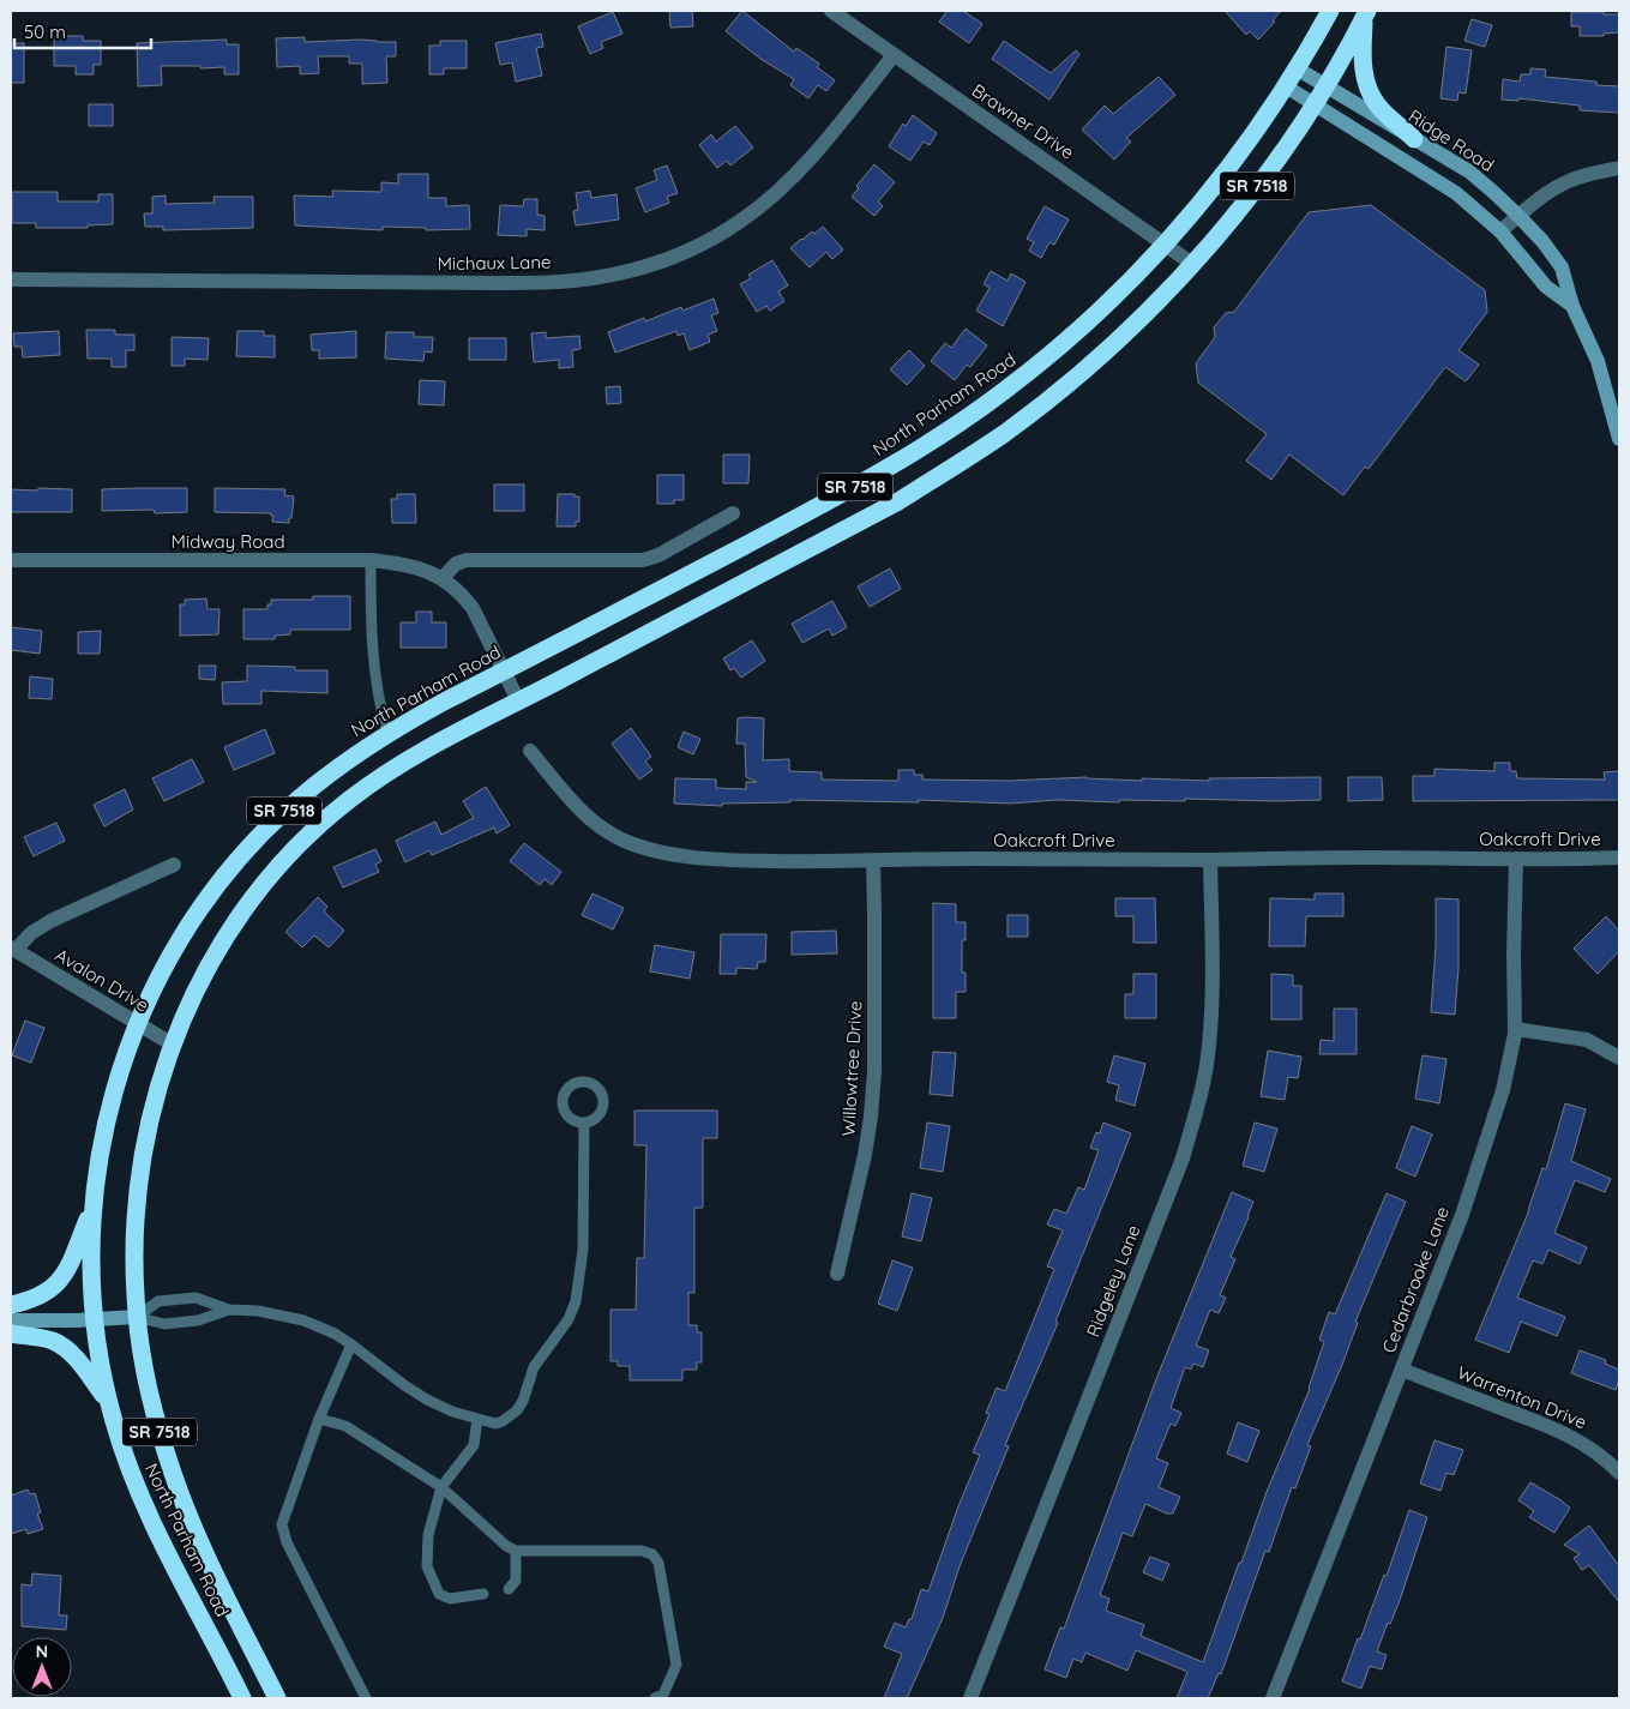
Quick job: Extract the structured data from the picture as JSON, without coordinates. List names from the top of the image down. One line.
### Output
{"streets":{"highway":["SR 7518","North Parham Road"],"street":["Brawner Drive","Ridge Road","Michaux Lane","Midway Road","Oakcroft Drive","Avalon Drive","Willowtree Drive","Cedarbrooke Lane","Ridgeley Lane","Warrenton Drive"]},"crossings":[["Brawner Drive","Michaux Lane"],["Brawner Drive","North Parham Road"],["Ridge Road","North Parham Road"],["North Parham Road","Midway Road"],["North Parham Road","Avalon Drive"],["Oakcroft Drive","Willowtree Drive"],["Oakcroft Drive","Cedarbrooke Lane"],["Oakcroft Drive","Ridgeley Lane"],["Cedarbrooke Lane","Warrenton Drive"]],"scale_bar":"50 m","north":"top"}
